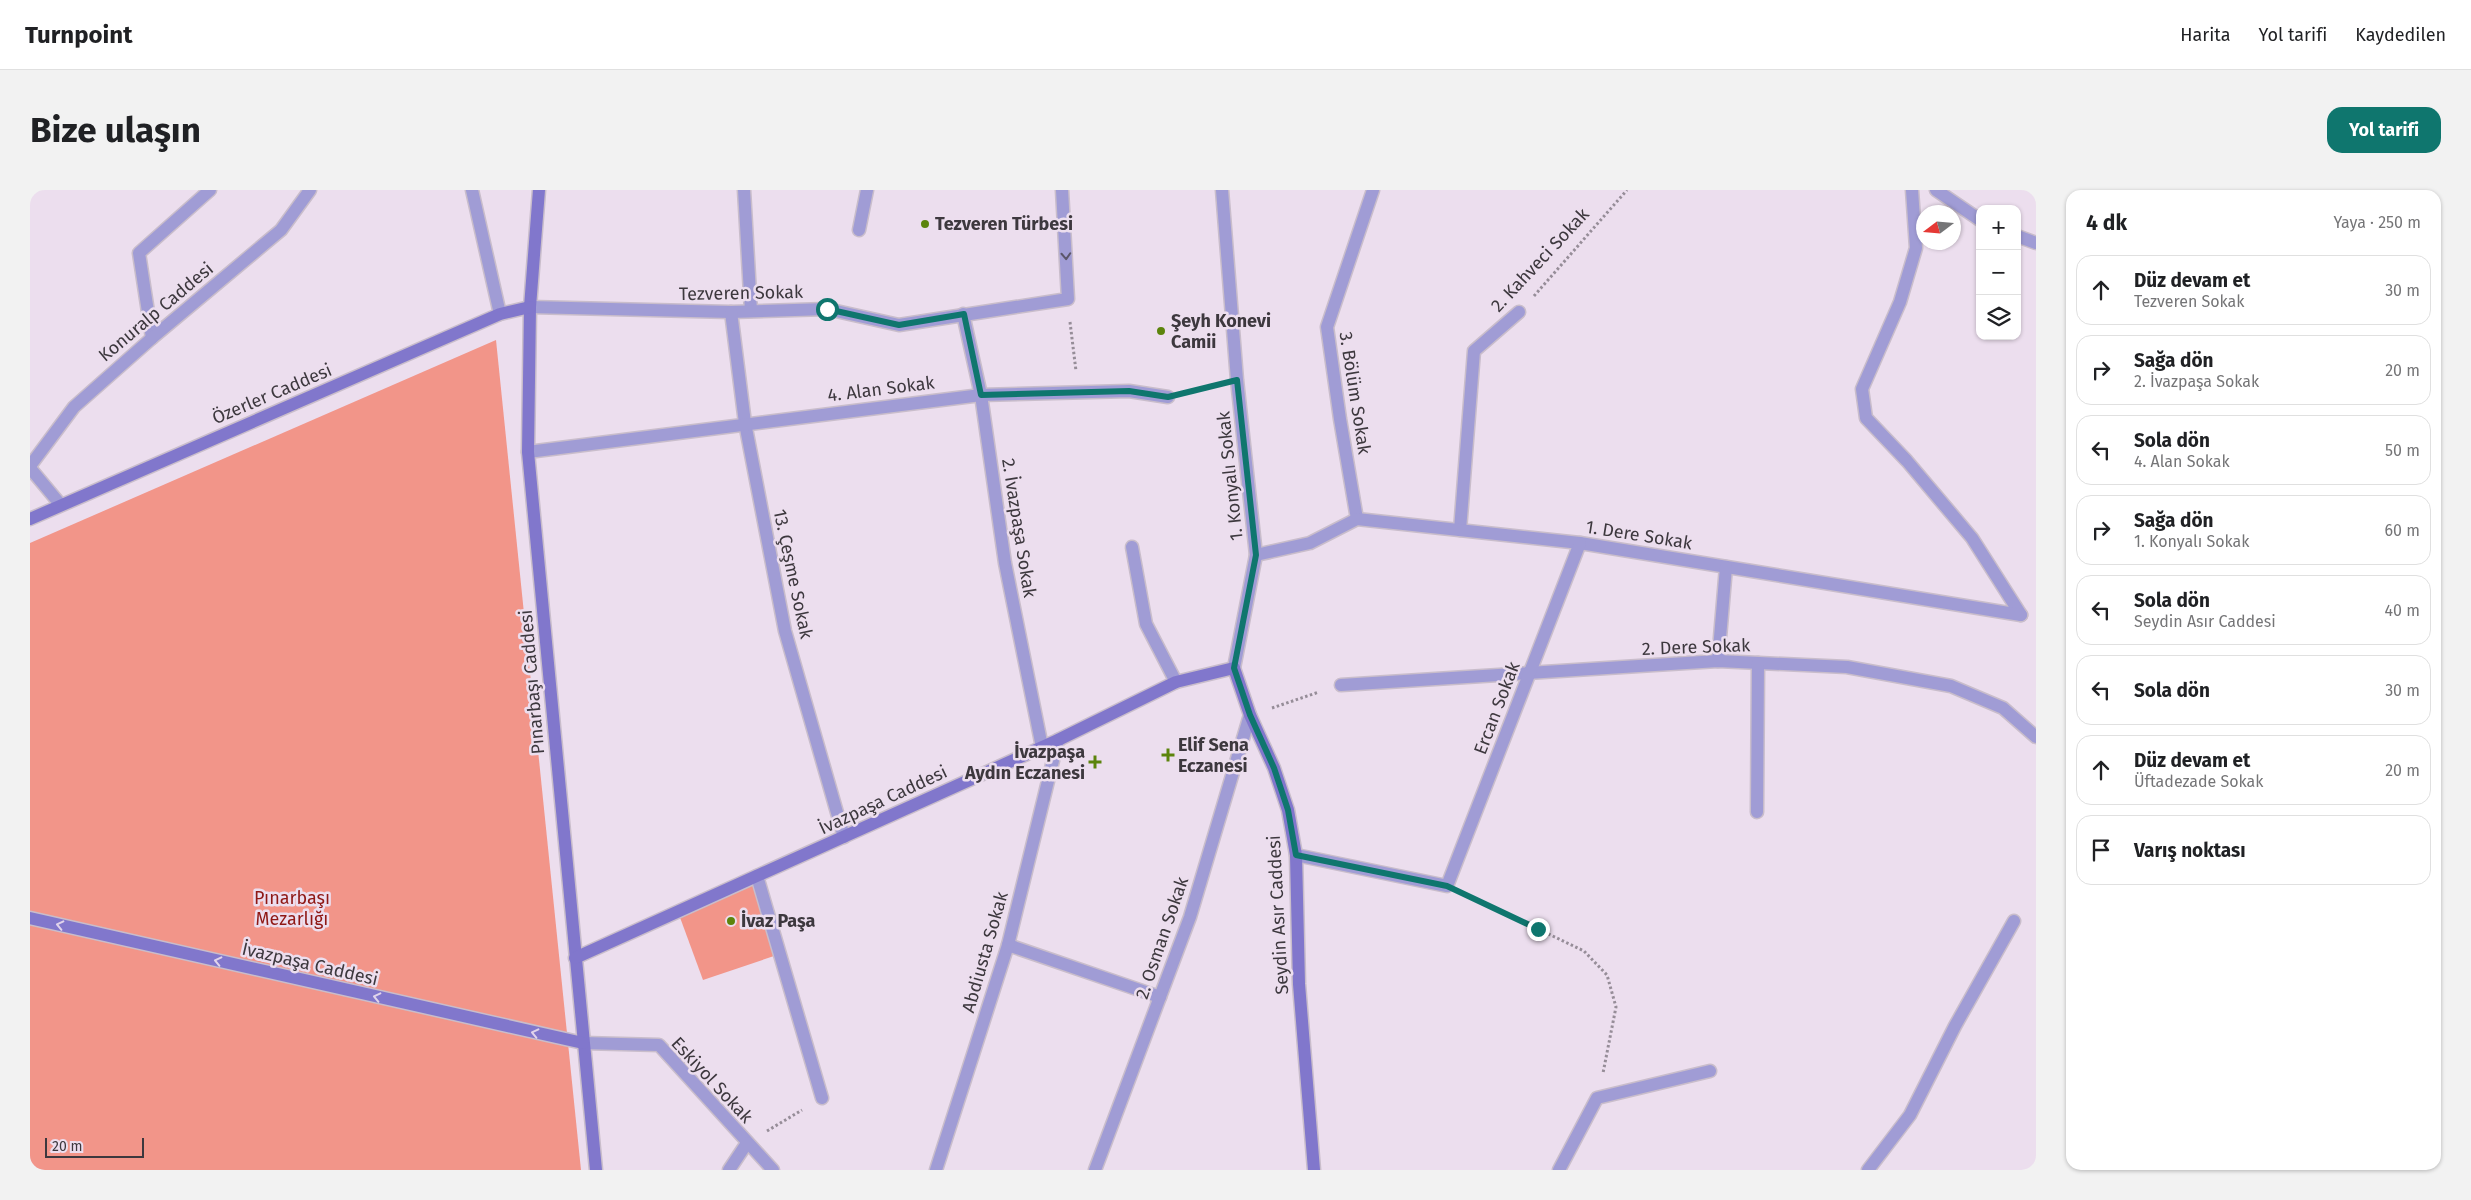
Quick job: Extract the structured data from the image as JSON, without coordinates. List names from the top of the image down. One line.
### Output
{"streets":{"main road":["Özerler Caddesi","Pınarbaşı Caddesi","İvazpaşa Caddesi","Seydin Asır Caddesi"],"street":["2. Kahveci Sokak","Tezveren Sokak","Konuralp Caddesi","4. Alan Sokak","3. Bölüm Sokak","1. Konyalı Sokak","2. İvazpaşa Sokak","1. Dere Sokak","13. Çeşme Sokak","2. Dere Sokak","Ercan Sokak","2. Osman Sokak","Abdiusta Sokak","Eskiyol Sokak"]},"crossings":[["2. Kahveci Sokak","1. Dere Sokak"],["Tezveren Sokak","Özerler Caddesi"],["Tezveren Sokak","2. İvazpaşa Sokak"],["Tezveren Sokak","13. Çeşme Sokak"],["Tezveren Sokak","Pınarbaşı Caddesi"],["4. Alan Sokak","2. İvazpaşa Sokak"],["4. Alan Sokak","13. Çeşme Sokak"],["4. Alan Sokak","Pınarbaşı Caddesi"],["3. Bölüm Sokak","1. Dere Sokak"],["Özerler Caddesi","Pınarbaşı Caddesi"],["1. Konyalı Sokak","İvazpaşa Caddesi"],["1. Konyalı Sokak","Seydin Asır Caddesi"],["2. İvazpaşa Sokak","İvazpaşa Caddesi"],["1. Dere Sokak","Ercan Sokak"],["13. Çeşme Sokak","İvazpaşa Caddesi"],["2. Dere Sokak","Ercan Sokak"],["Pınarbaşı Caddesi","İvazpaşa Caddesi"],["Pınarbaşı Caddesi","Eskiyol Sokak"],["İvazpaşa Caddesi","Seydin Asır Caddesi"],["İvazpaşa Caddesi","Abdiusta Sokak"],["İvazpaşa Caddesi","Eskiyol Sokak"],["Seydin Asır Caddesi","2. Osman Sokak"]],"one_way":["İvazpaşa Caddesi"],"parks":["Pınarbaşı Mezarlığı"],"places":{"other":["Tezveren Türbesi","Şeyh Konevi Camii","İvaz Paşa"],"health":["Elif Sena Eczanesi","İvazpaşa Aydın Eczanesi"]},"scale_bar":"20 m","north":"left","page":{"header":"Turnpoint","nav":["Harita","Yol tarifi","Kaydedilen"],"buttons":"Yol tarifi","title":"Bize ulaşın","heading":["4 dk","Yaya · 250 m"],"map_buttons":["+","−"],"list":[["Düz devam et","Tezveren Sokak","30 m"],["Sağa dön","2. İvazpaşa Sokak","20 m"],["Sola dön","4. Alan Sokak","50 m"],["Sağa dön","1. Konyalı Sokak","60 m"],["Sola dön","Seydin Asır Caddesi","40 m"],["Sola dön","30 m"],["Düz devam et","Üftadezade Sokak","20 m"],"Varış noktası"],"scale":"20 m"}}
